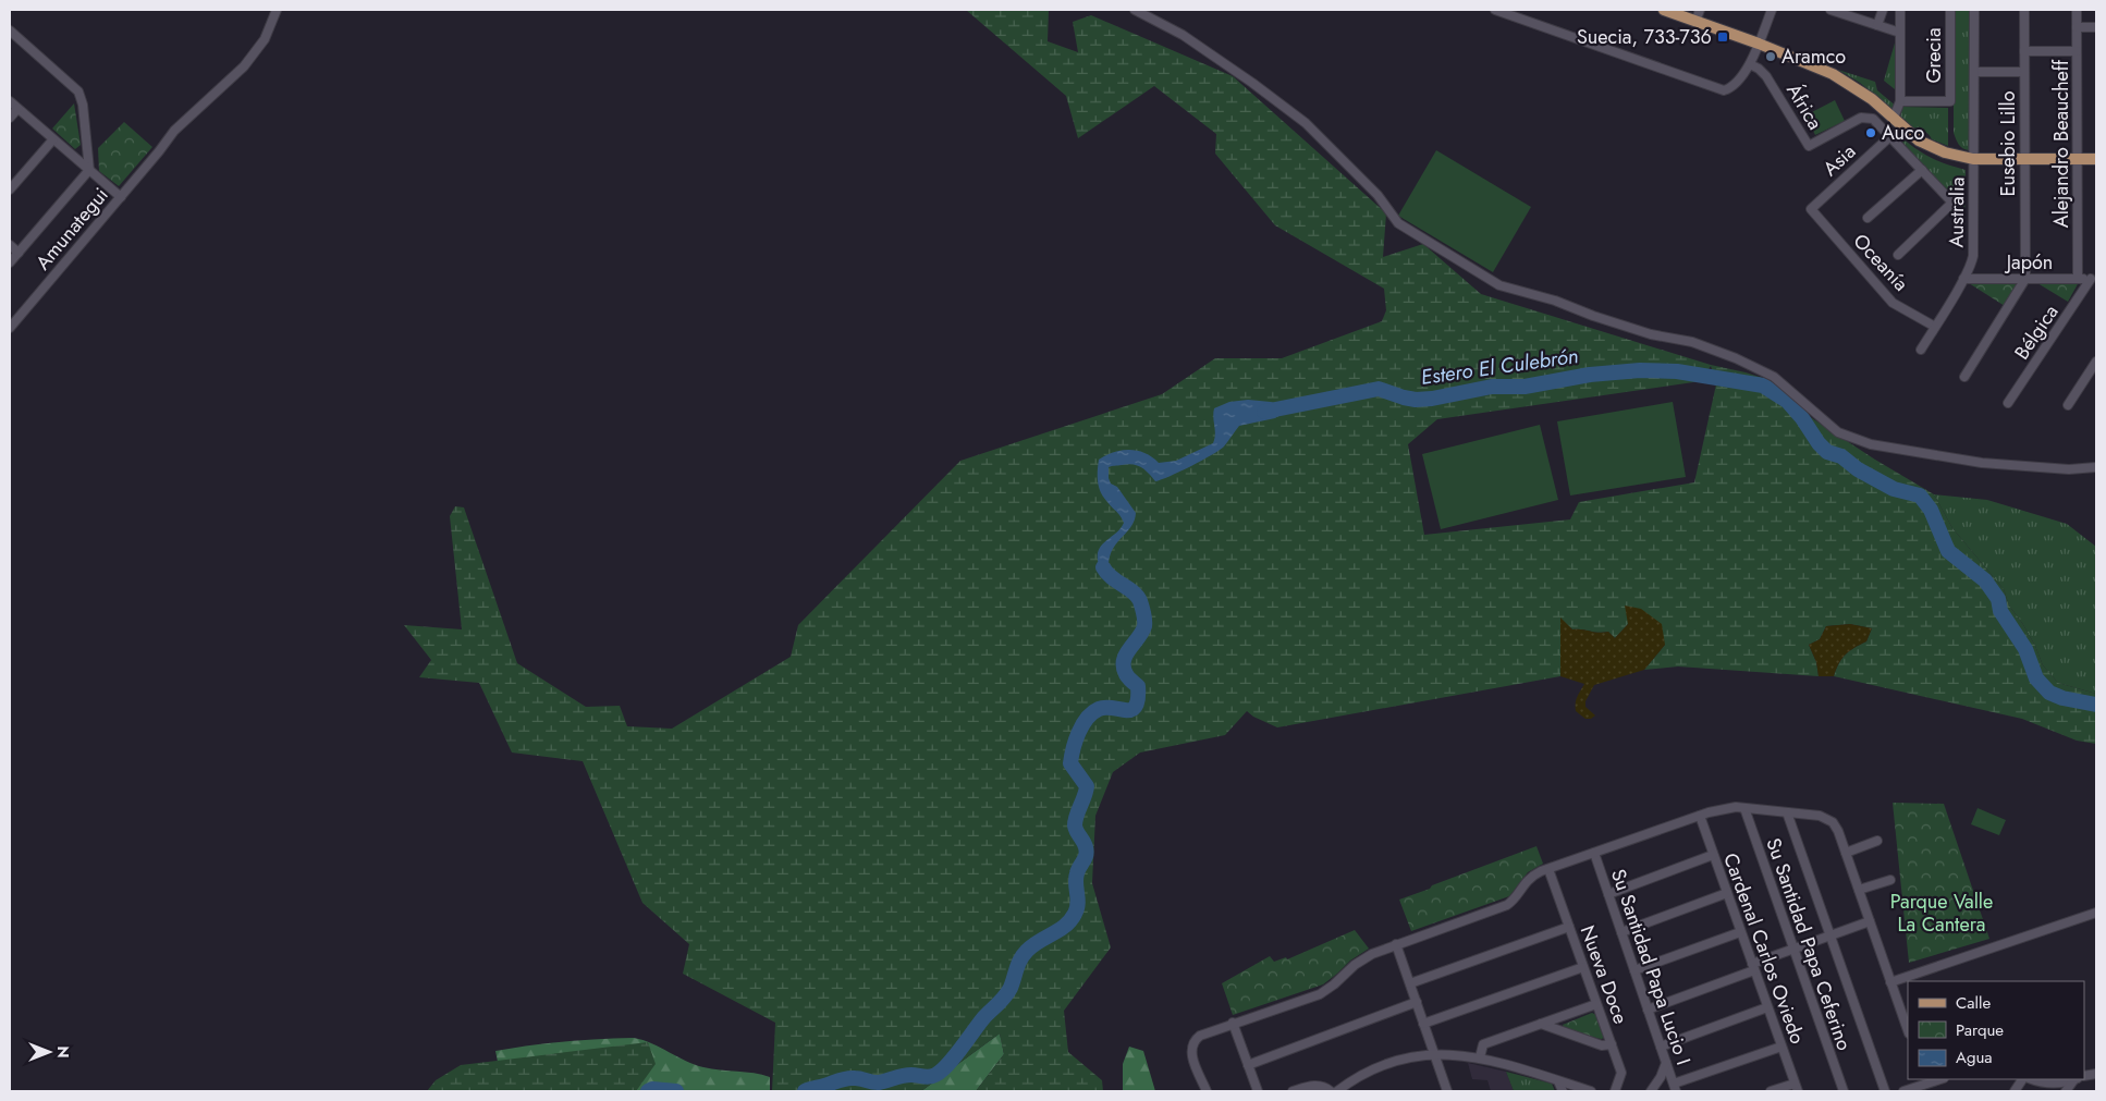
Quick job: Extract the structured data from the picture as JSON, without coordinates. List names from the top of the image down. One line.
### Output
{"streets":{"street":["Grecia","África","Eusebio Lillo","Alejandro Beaucheff","Asia","Australia","Amunategui","Oceanía","Japón","Bélgica","Su Santidad Papa Ceferino","Cardenal Carlos Oviedo","Su Santidad Papa Lucio I","Nueva Doce"]},"crossings":[["África","Asia"],["Eusebio Lillo","Japón"],["Alejandro Beaucheff","Japón"],["Asia","Oceanía"],["Australia","Oceanía"],["Australia","Japón"],["Japón","Bélgica"]],"water":["Estero El Culebrón"],"parks":["Parque Valle La Cantera"],"places":{"transit":["Suecia, 733-736"],"other":["Aramco","Auco"]},"legend":["Calle","Parque","Agua"],"north":"right"}
